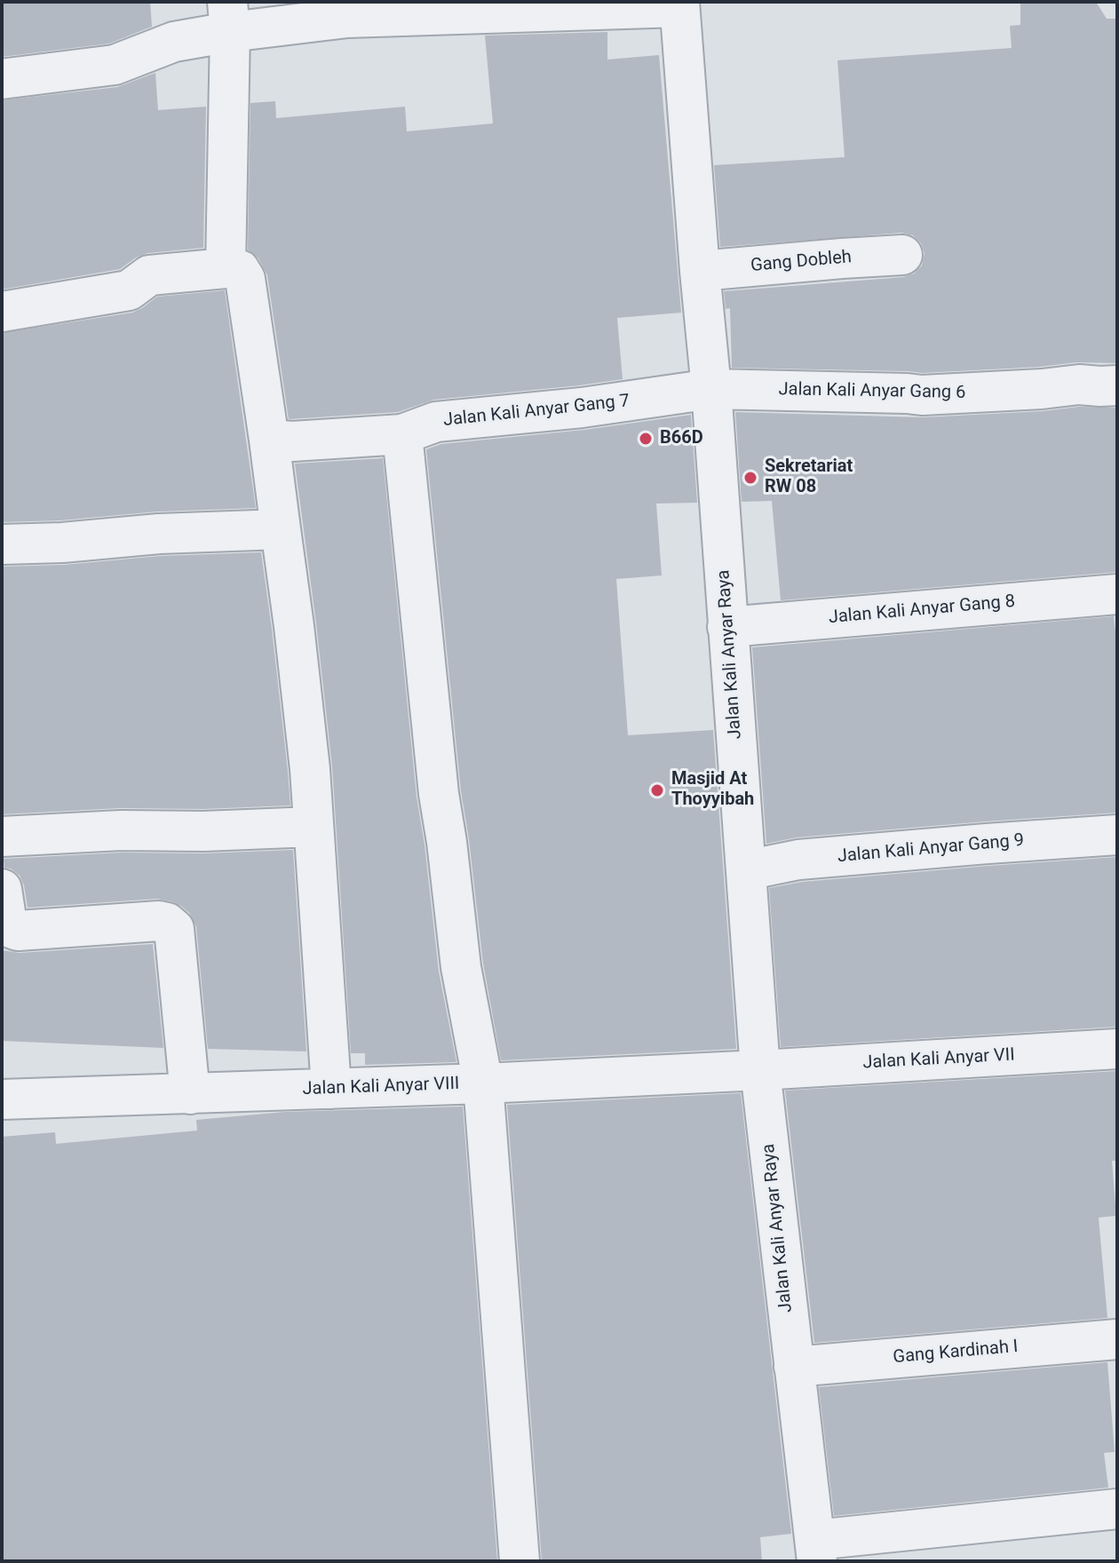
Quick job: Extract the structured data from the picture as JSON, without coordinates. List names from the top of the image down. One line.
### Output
{"streets":{"street":["Gang Dobleh","Jalan Kali Anyar Gang 6","Jalan Kali Anyar Gang 7","Jalan Kali Anyar Gang 8","Jalan Kali Anyar Raya","Jalan Kali Anyar Gang 9","Jalan Kali Anyar VII","Jalan Kali Anyar VIII","Gang Kardinah I"]},"crossings":[["Gang Dobleh","Jalan Kali Anyar Raya"],["Jalan Kali Anyar Gang 6","Jalan Kali Anyar Gang 7"],["Jalan Kali Anyar Gang 6","Jalan Kali Anyar Raya"],["Jalan Kali Anyar Gang 7","Jalan Kali Anyar Raya"],["Jalan Kali Anyar Gang 8","Jalan Kali Anyar Raya"],["Jalan Kali Anyar Raya","Jalan Kali Anyar Gang 9"],["Jalan Kali Anyar Raya","Jalan Kali Anyar VII"],["Jalan Kali Anyar Raya","Jalan Kali Anyar VIII"],["Jalan Kali Anyar Raya","Gang Kardinah I"],["Jalan Kali Anyar VII","Jalan Kali Anyar VIII"]],"places":["B66D","Sekretariat RW 08","Masjid At Thoyyibah"]}
